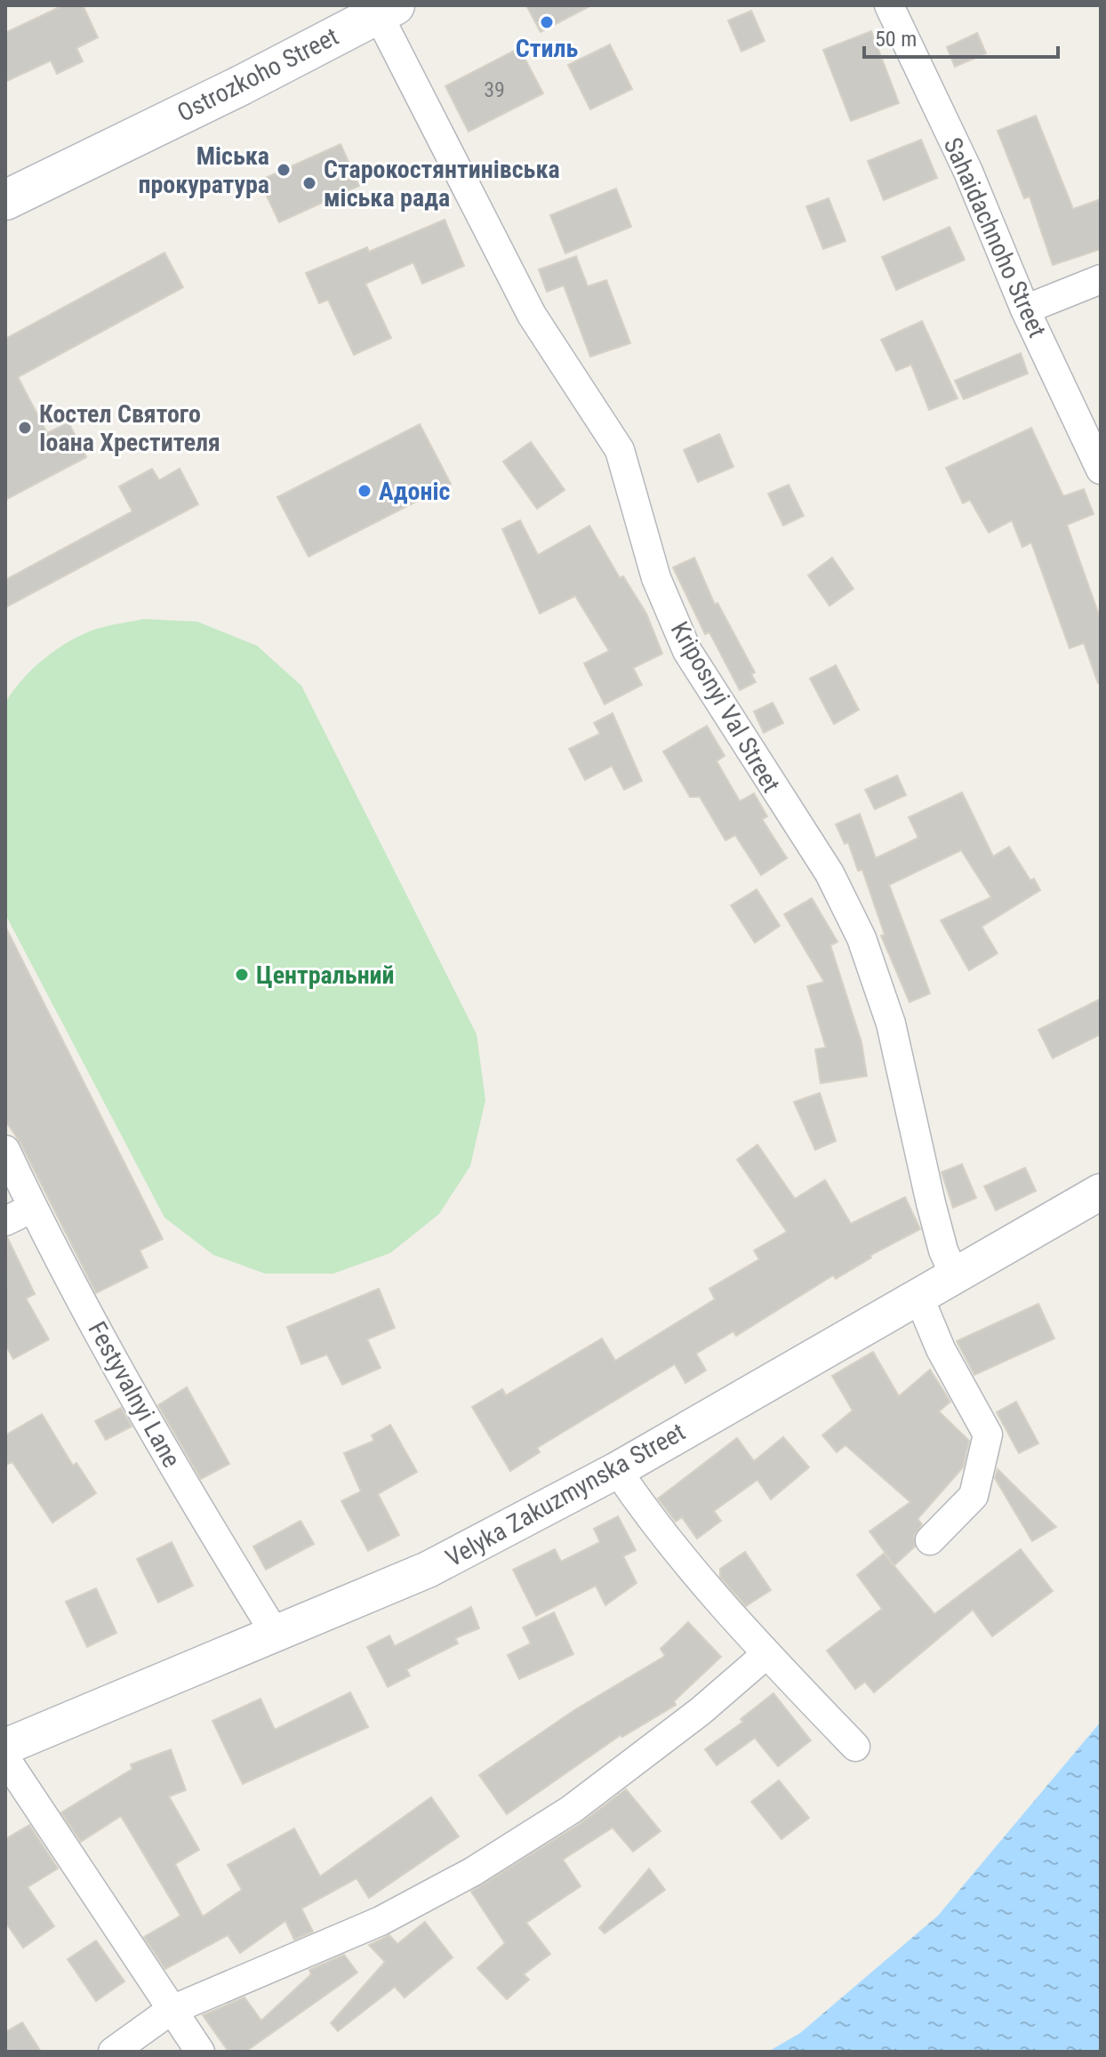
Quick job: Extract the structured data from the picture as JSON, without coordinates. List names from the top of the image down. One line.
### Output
{"streets":{"main road":["Ostrozkoho Street"],"street":["Sahaidachnoho Street","Kriposnyi Val Street","Festyvalnyi Lane","Velyka Zakuzmynska Street"]},"crossings":[["Ostrozkoho Street","Kriposnyi Val Street"],["Kriposnyi Val Street","Velyka Zakuzmynska Street"],["Festyvalnyi Lane","Velyka Zakuzmynska Street"]],"places":["Стиль","Міська прокуратура","Старокостянтинівська міська рада","Костел Святого Іоана Хрестителя","Адоніс","Центральний"],"house_numbers":["39"],"scale_bar":"50 m"}
